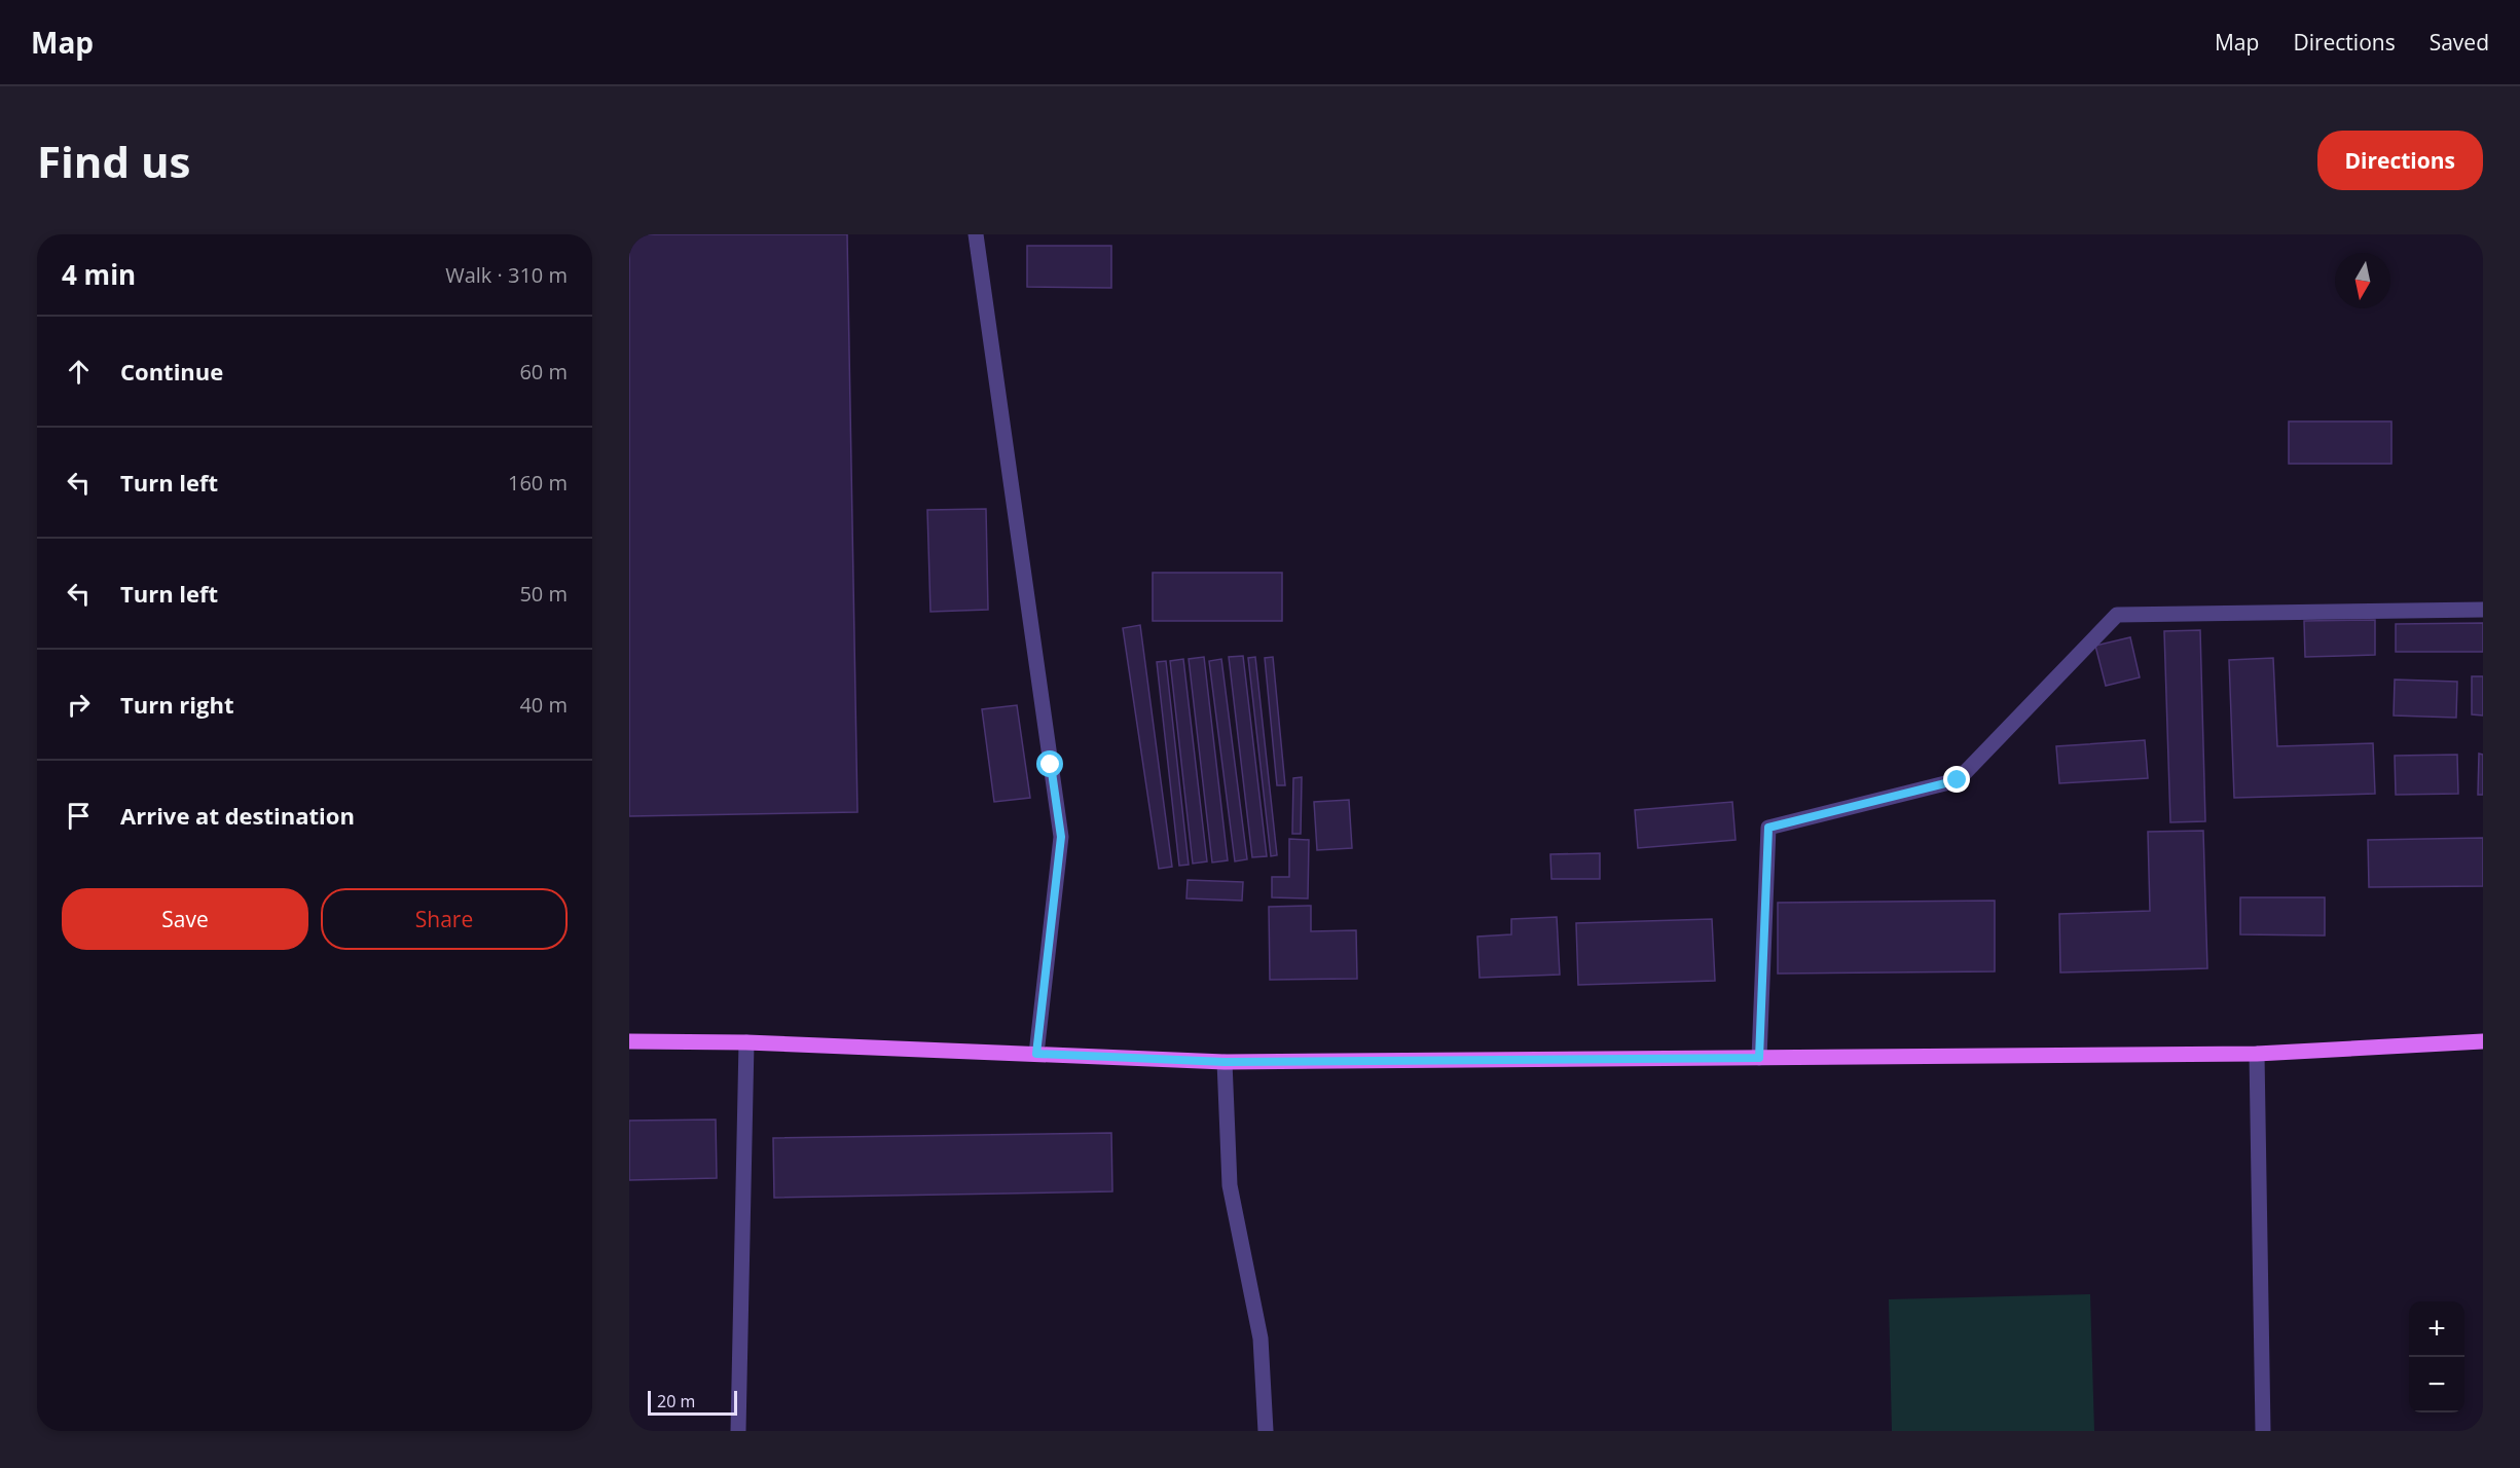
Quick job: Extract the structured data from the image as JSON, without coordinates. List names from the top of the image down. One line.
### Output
{"scale_bar":"20 m","north":"bottom","page":{"header":"Map","nav":["Map","Directions","Saved"],"buttons":["Directions",["Save","Share"]],"title":"Find us","heading":["4 min","Walk · 310 m"],"list":[["Continue","60 m"],["Turn left","160 m"],["Turn left","50 m"],["Turn right","40 m"],"Arrive at destination"],"map_buttons":["+","−"],"scale":"20 m"}}
